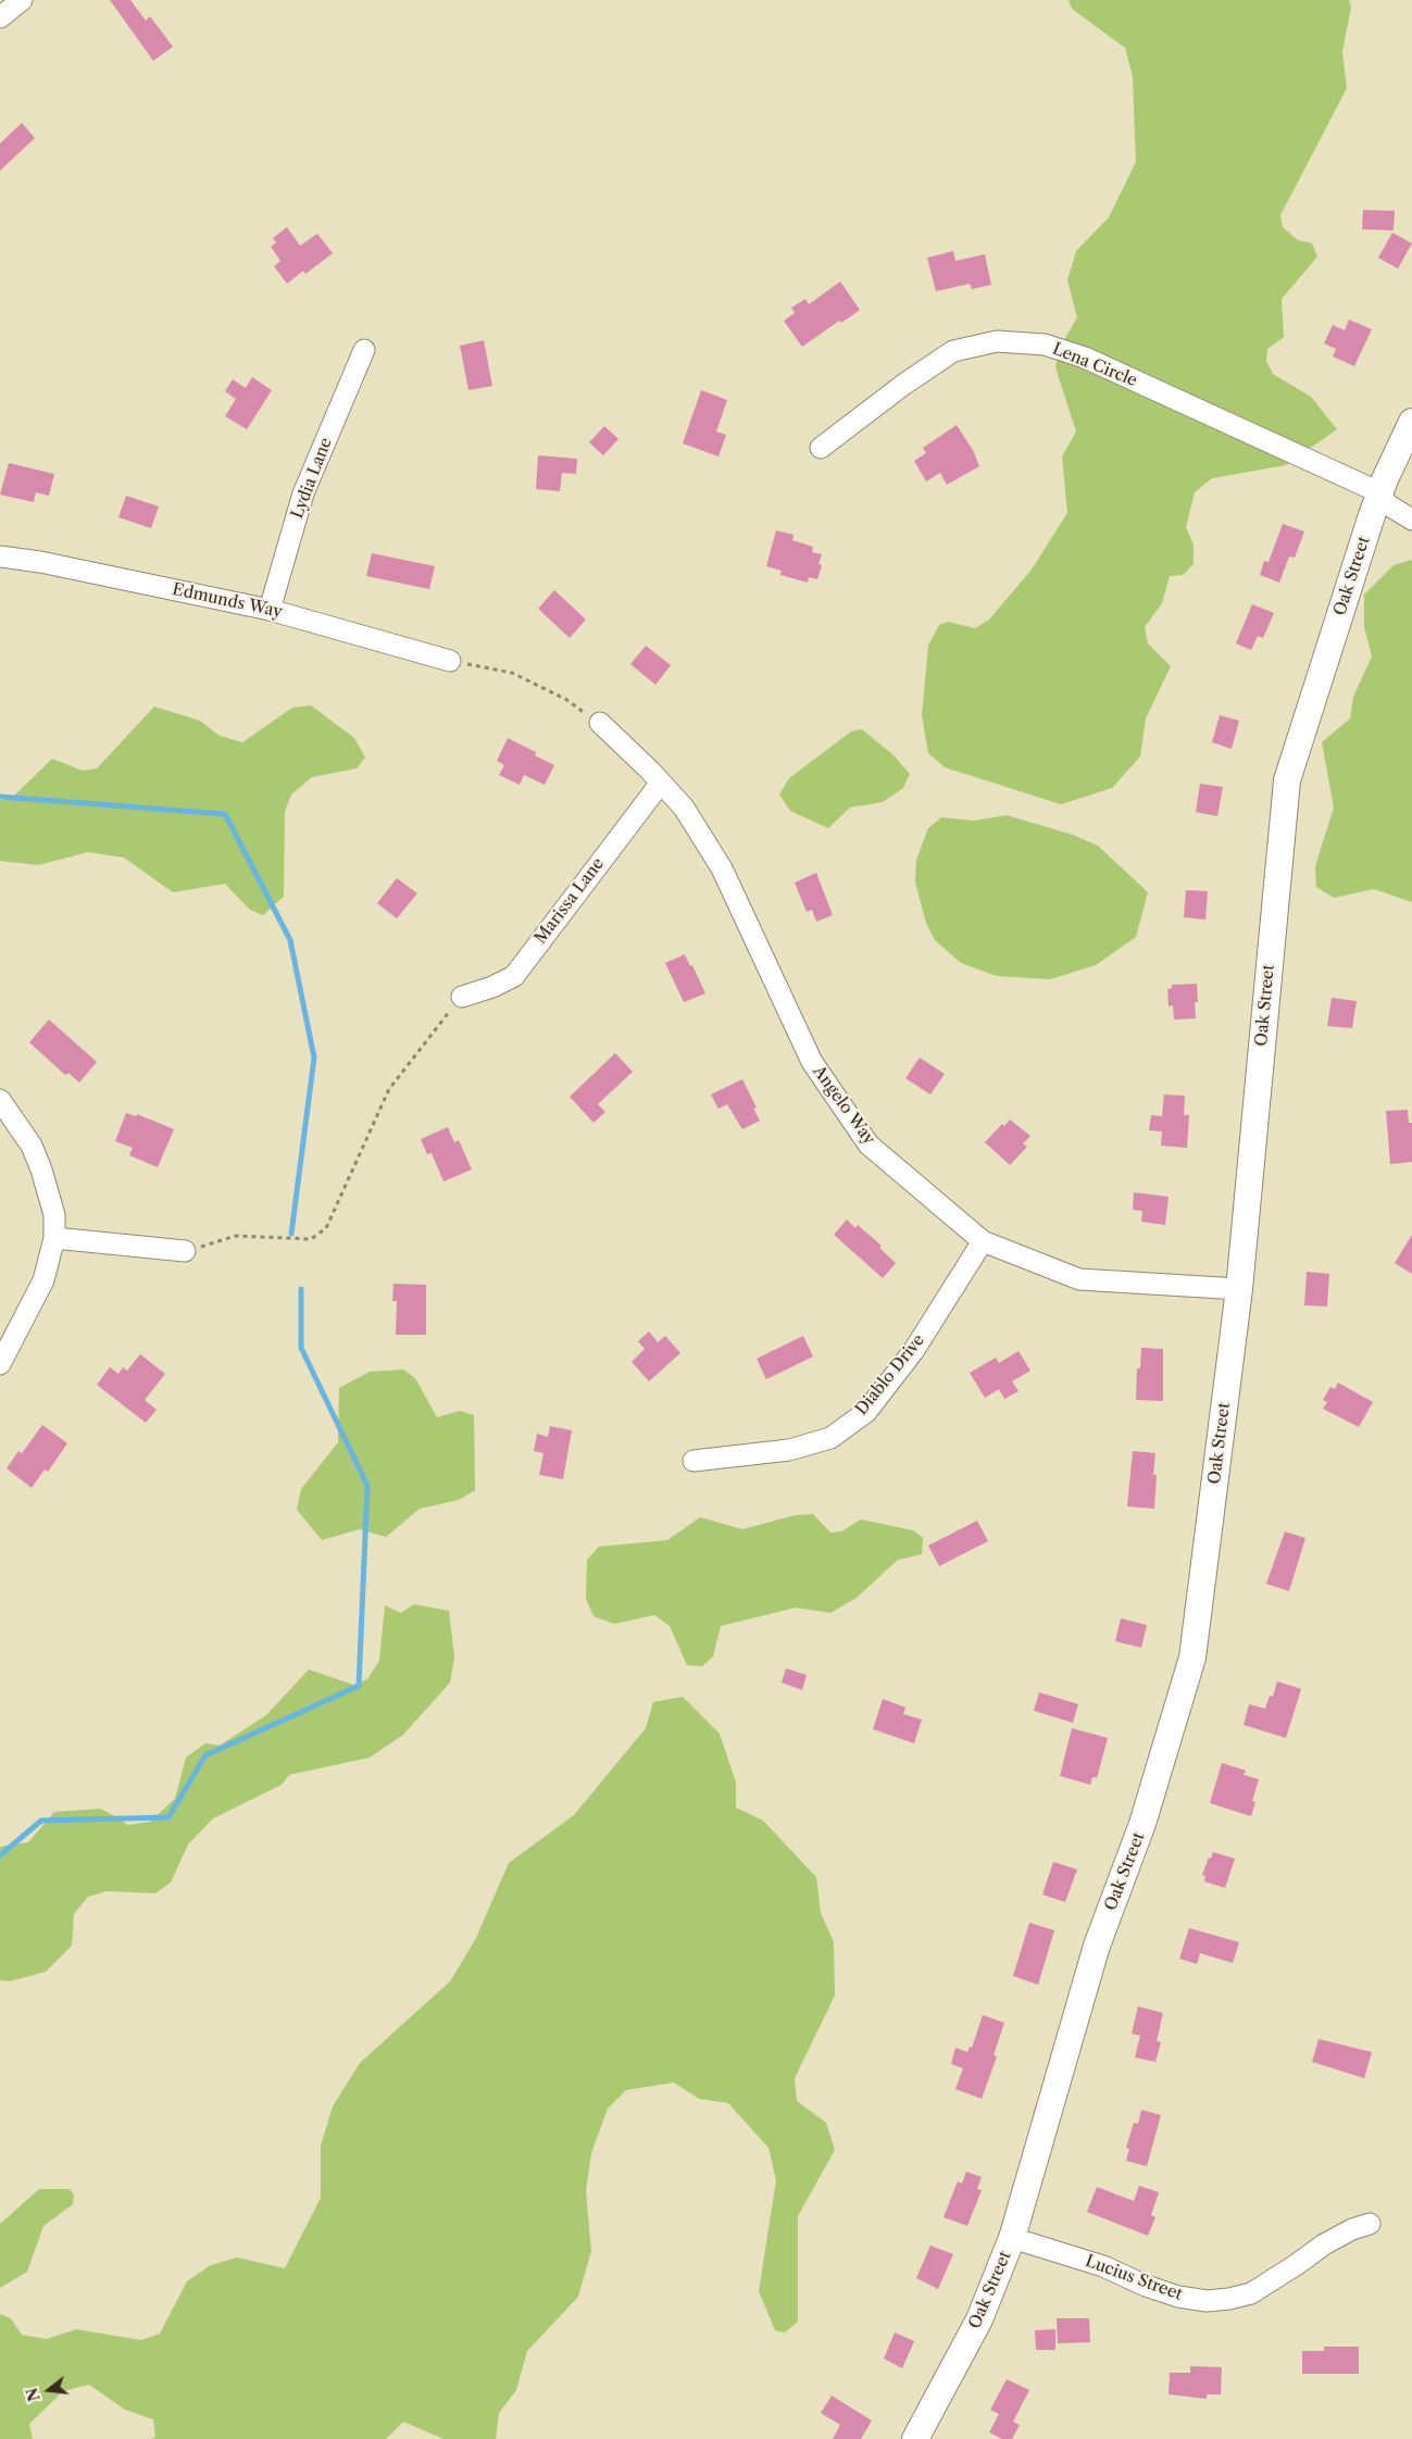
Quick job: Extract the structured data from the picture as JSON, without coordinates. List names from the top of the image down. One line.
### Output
{"streets":{"main road":["Oak Street"],"street":["Lena Circle","Lydia Lane","Edmunds Way","Marissa Lane","Angelo Way","Diablo Drive","Lucius Street"]},"crossings":[["Lena Circle","Oak Street"],["Lydia Lane","Edmunds Way"],["Oak Street","Angelo Way"],["Oak Street","Lucius Street"],["Marissa Lane","Angelo Way"],["Angelo Way","Diablo Drive"]],"north":"left"}
